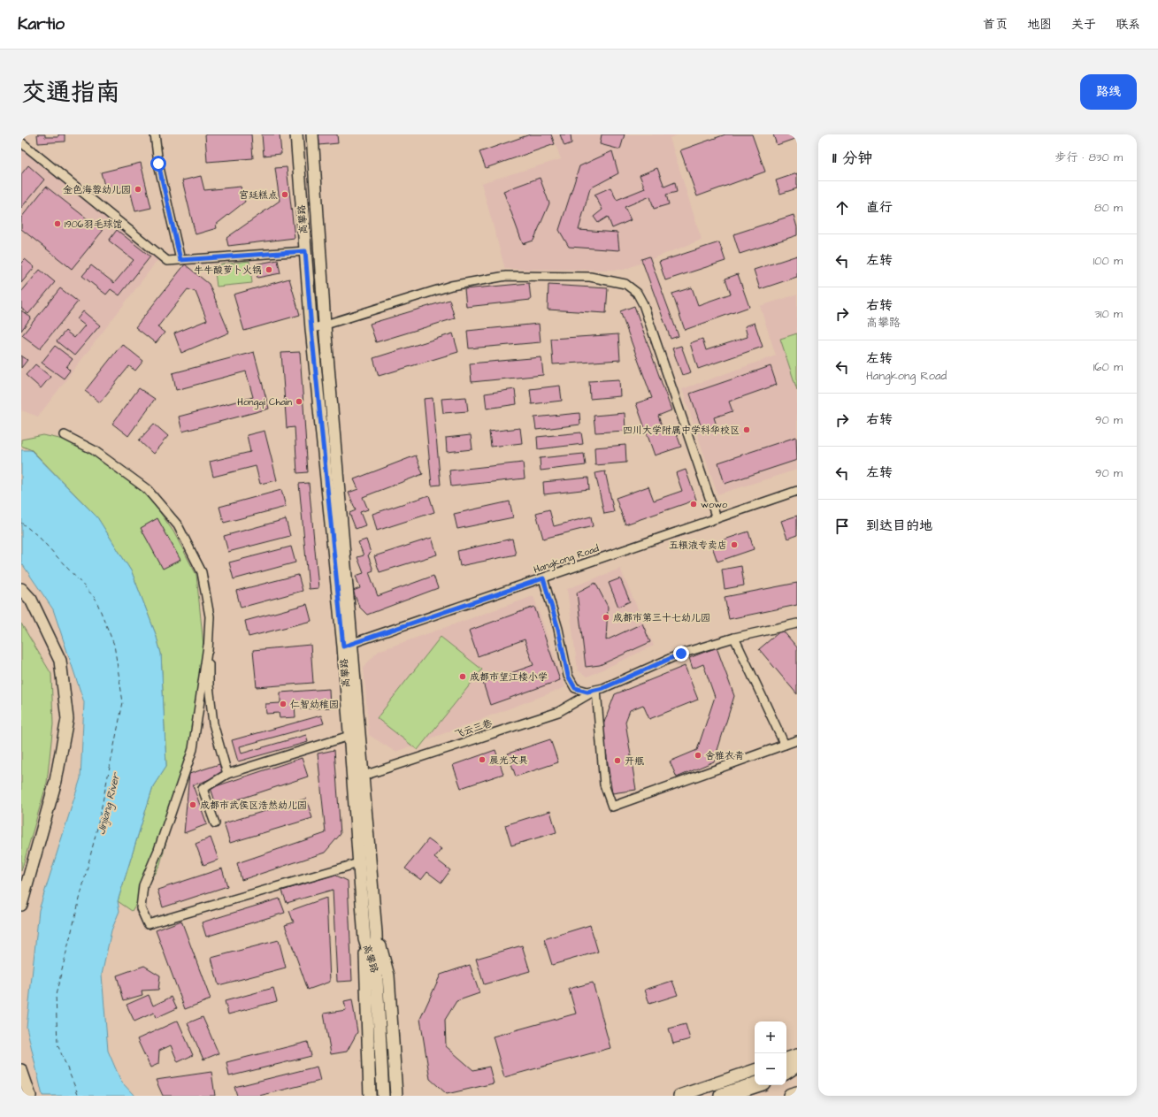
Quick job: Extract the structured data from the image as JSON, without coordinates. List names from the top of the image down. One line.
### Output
{"streets":{"main road":["高攀路"],"street":["Hangkong Road","飞云三巷"]},"crossings":[["高攀路","Hangkong Road"],["高攀路","飞云三巷"]],"water":["Jinjiang River"],"places":["金色海蓉幼儿园","宫廷糕点","1906羽毛球馆","牛牛酸萝卜火锅","Hongqi Chain","四川大学附属中学科华校区","wowo","五粮液专卖店","成都市第三十七幼儿园","成都市望江楼小学","仁智幼稚园","舍雅衣青","晨光文具","开瓶","成都市武侯区浩然幼儿园"],"page":{"header":"Kartio","nav":["首页","地图","关于","联系"],"title":"交通指南","buttons":"路线","heading":["11 分钟","步行 · 830 m"],"list":[["直行","80 m"],["左转","100 m"],["右转","高攀路","310 m"],["左转","Hangkong Road","160 m"],["右转","90 m"],["左转","90 m"],"到达目的地"],"map_buttons":["+","−"]}}
